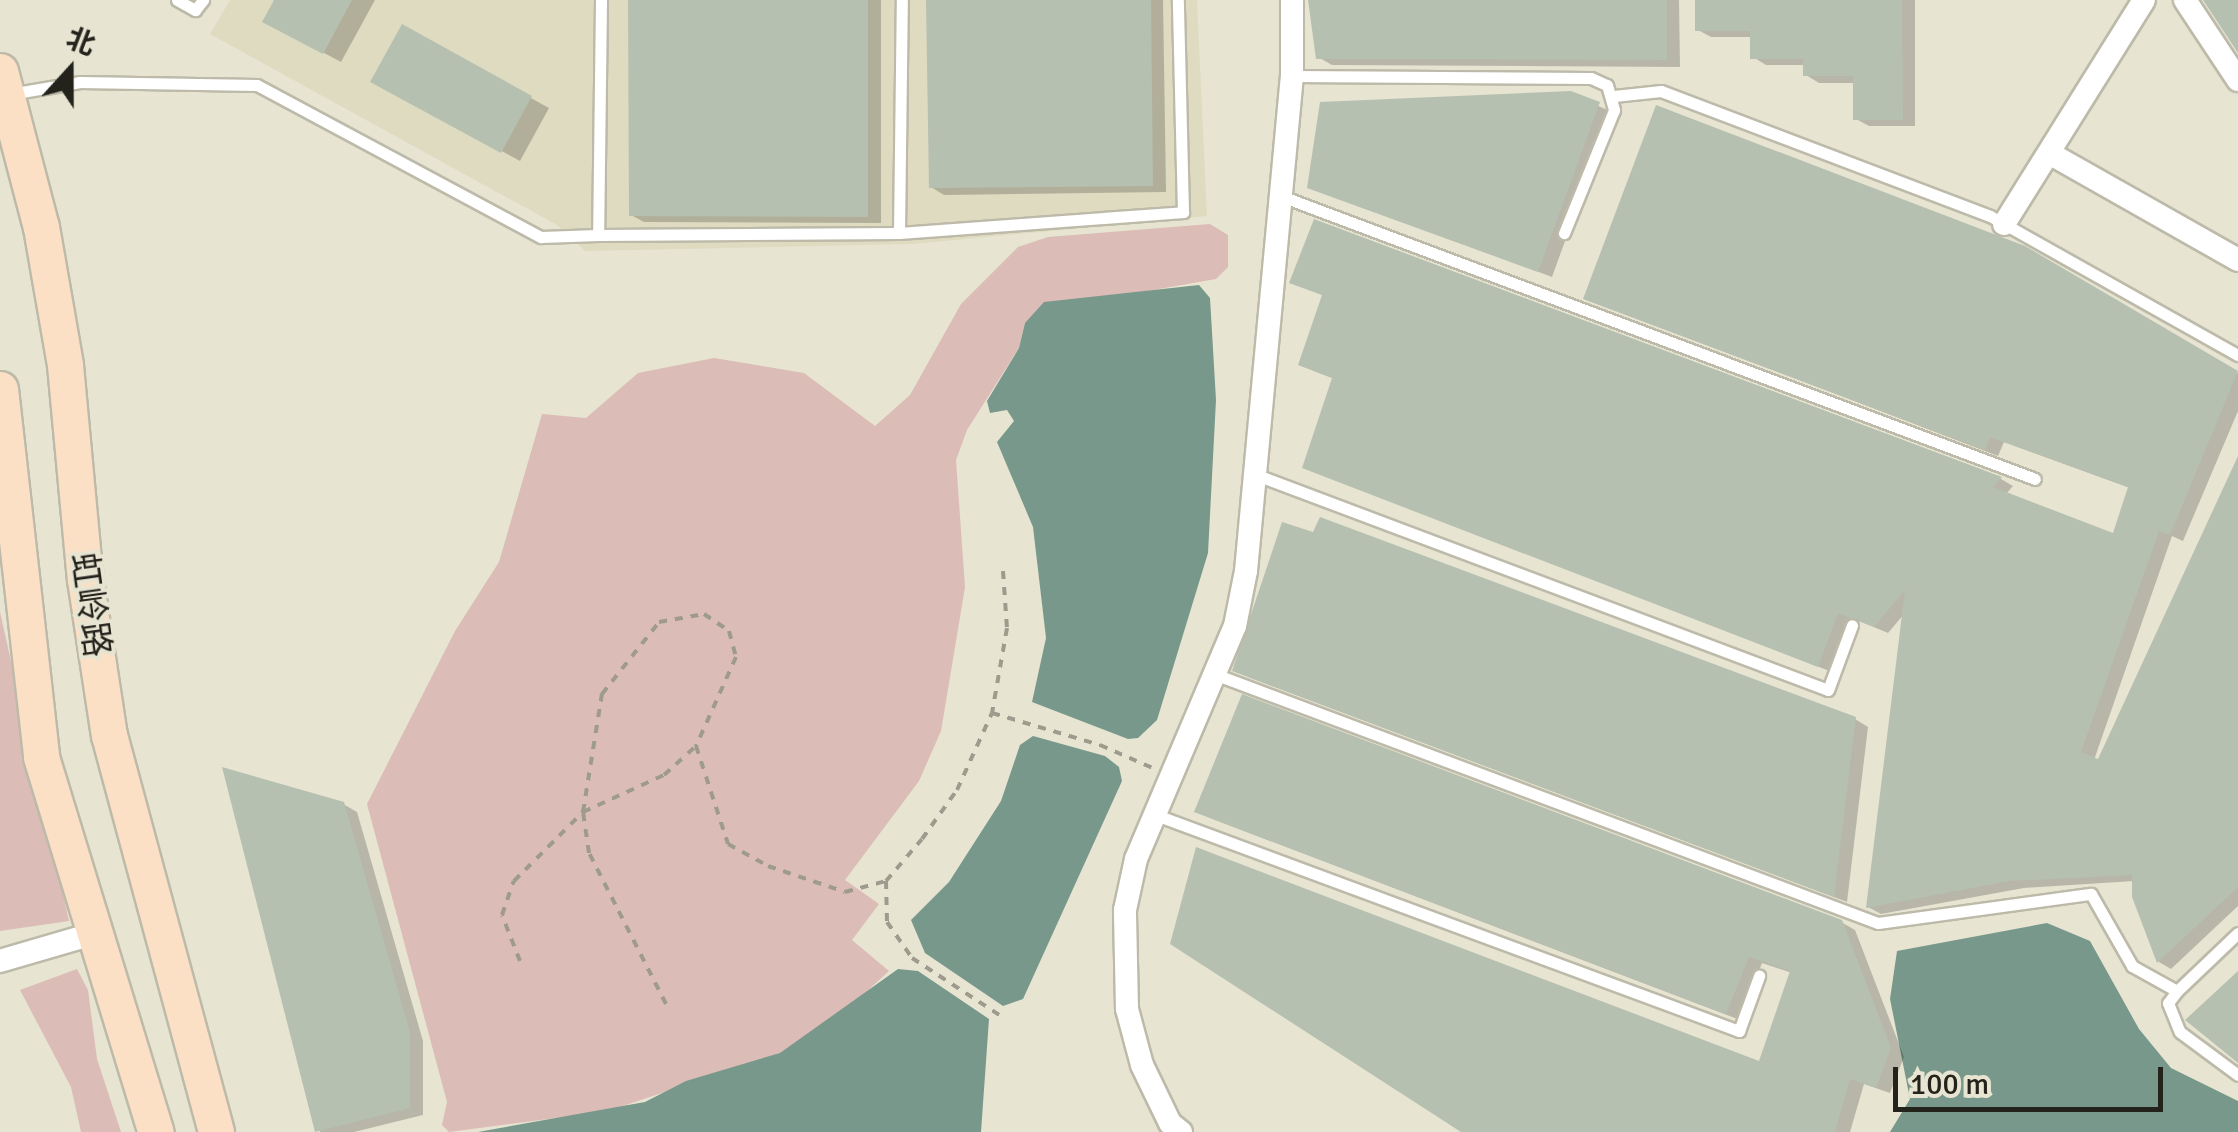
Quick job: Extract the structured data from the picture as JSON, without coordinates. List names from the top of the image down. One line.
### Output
{"streets":{"main road":["虹岭路"]},"scale_bar":"100 m","north":"top"}
